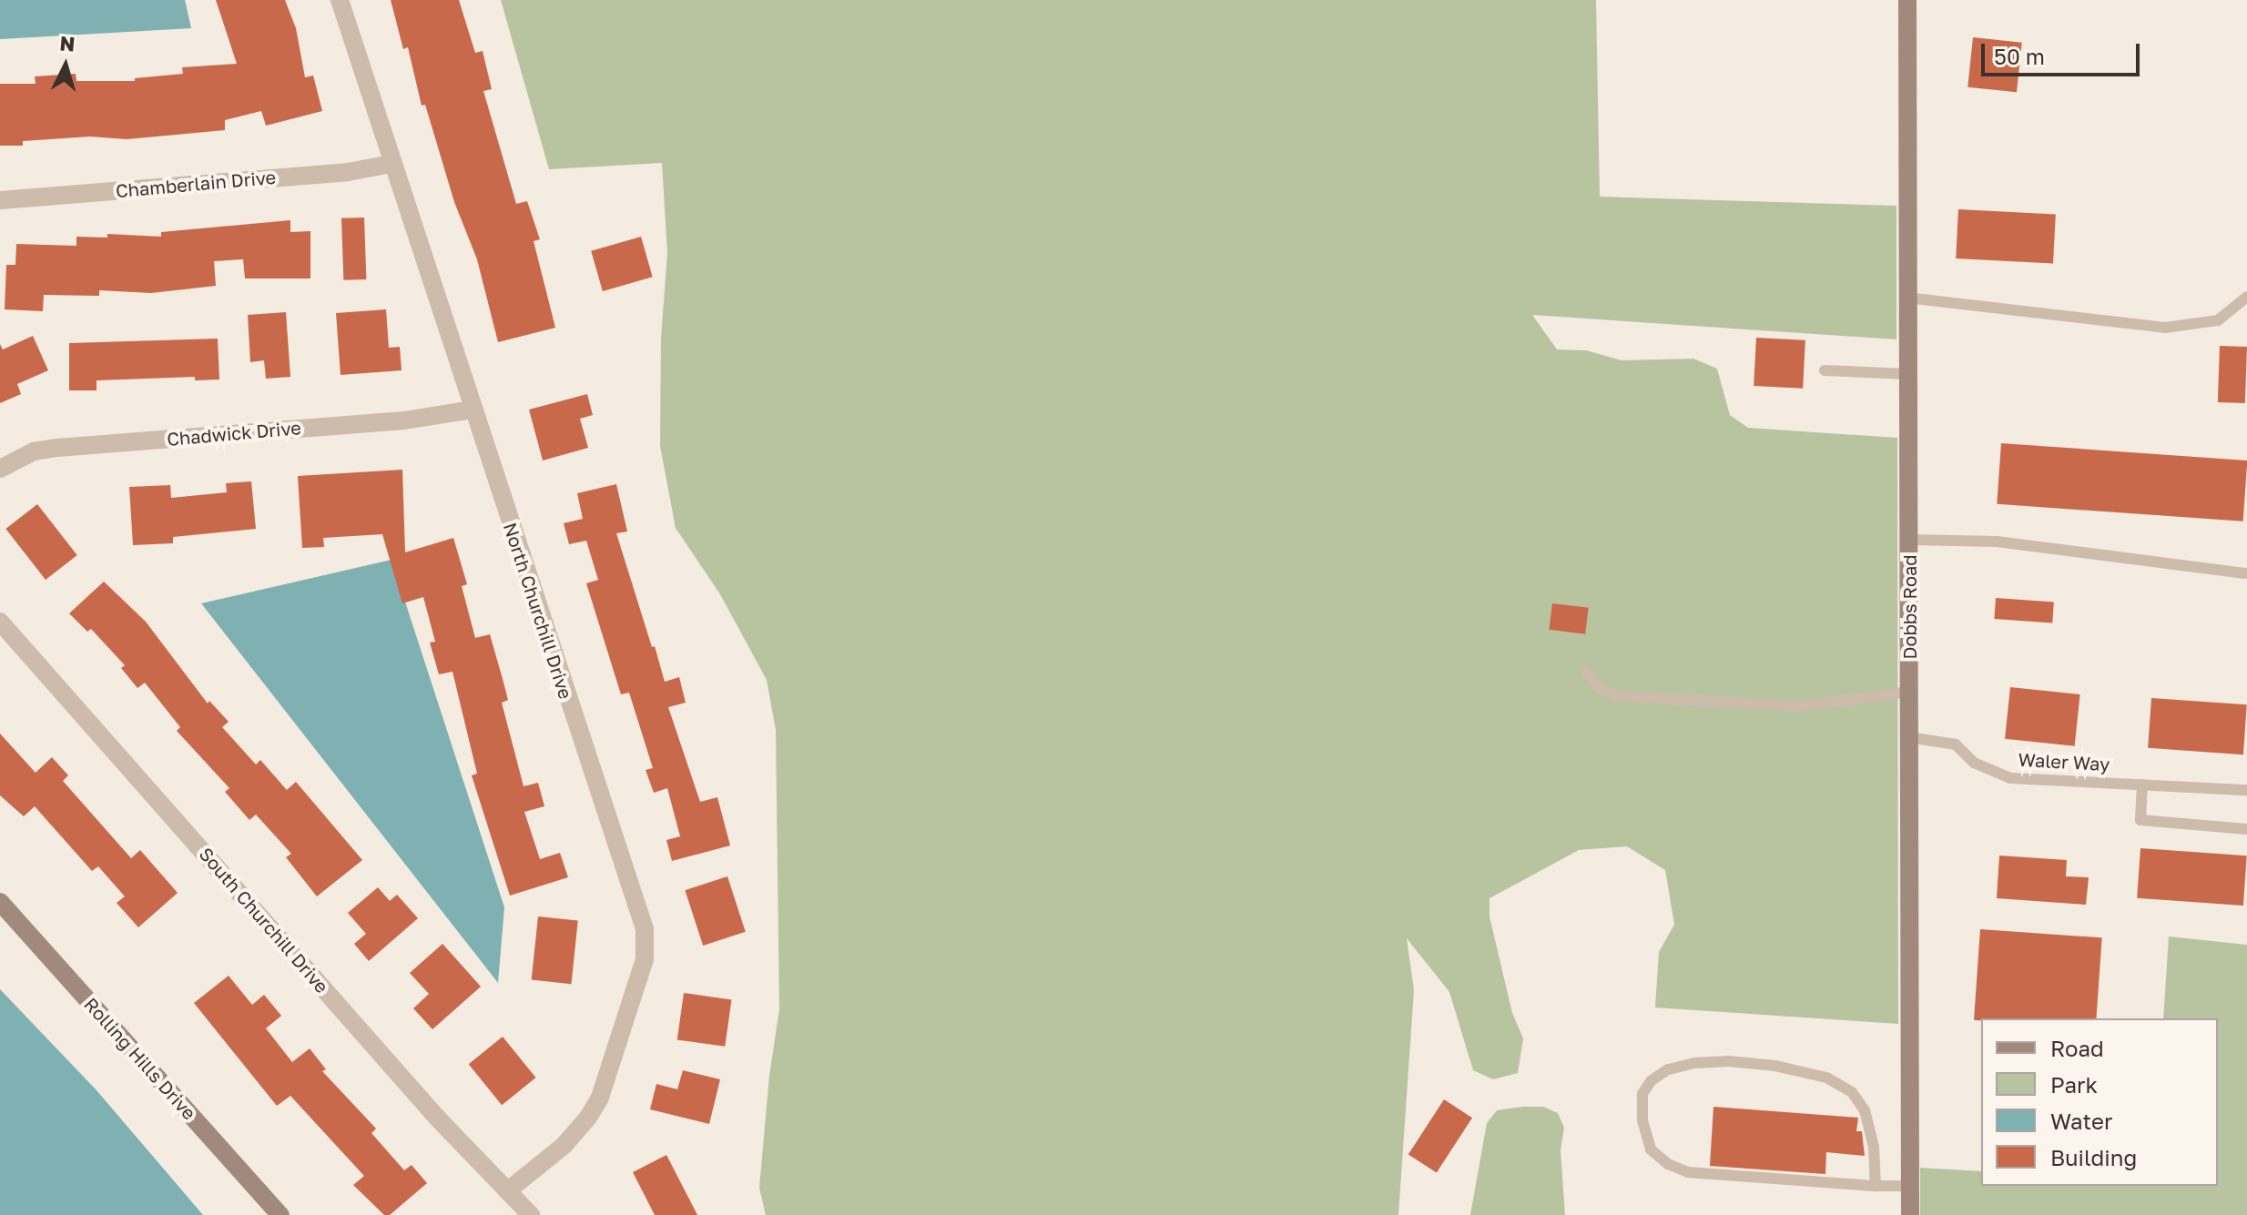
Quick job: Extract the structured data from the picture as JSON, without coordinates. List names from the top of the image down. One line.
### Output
{"streets":{"street":["Chamberlain Drive","Chadwick Drive","Dobbs Road","North Churchill Drive","South Churchill Drive","Rolling Hills Drive"],"lane":["Waler Way"]},"crossings":[["Chamberlain Drive","North Churchill Drive"],["Chadwick Drive","North Churchill Drive"],["Dobbs Road","Waler Way"],["North Churchill Drive","South Churchill Drive"]],"legend":["Road","Park","Water","Building"],"scale_bar":"50 m","north":"top"}
